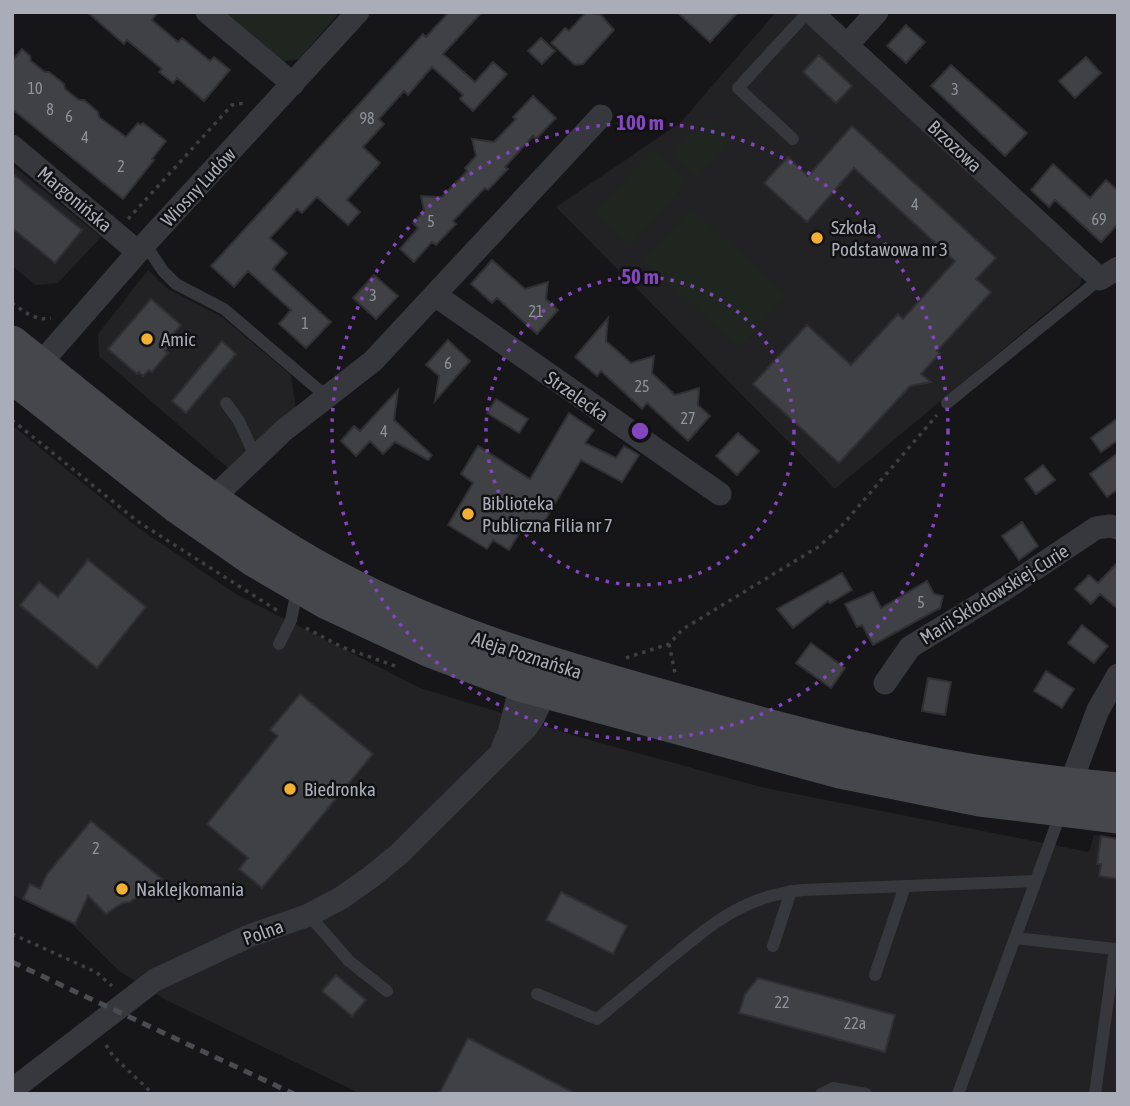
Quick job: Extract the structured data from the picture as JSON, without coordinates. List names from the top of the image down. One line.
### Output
{"streets":{"main road":["Aleja Poznańska"],"street":["Brzozowa","Wiosny Ludów","Margonińska","Strzelecka","Marii Skłodowskiej-Curie","Polna"]},"crossings":[["Wiosny Ludów","Margonińska"],["Wiosny Ludów","Aleja Poznańska"],["Aleja Poznańska","Polna"]],"places":["Szkoła Podstawowa nr 3","Amic","Biblioteka Publiczna Filia nr 7","Biedronka","Naklejkomania"],"house_numbers":["10","3","8","6","98","4","2","4","69","5","3","21","1","6","25","27","4","5","2","22","22a"],"rings":["100 m","50 m"]}
